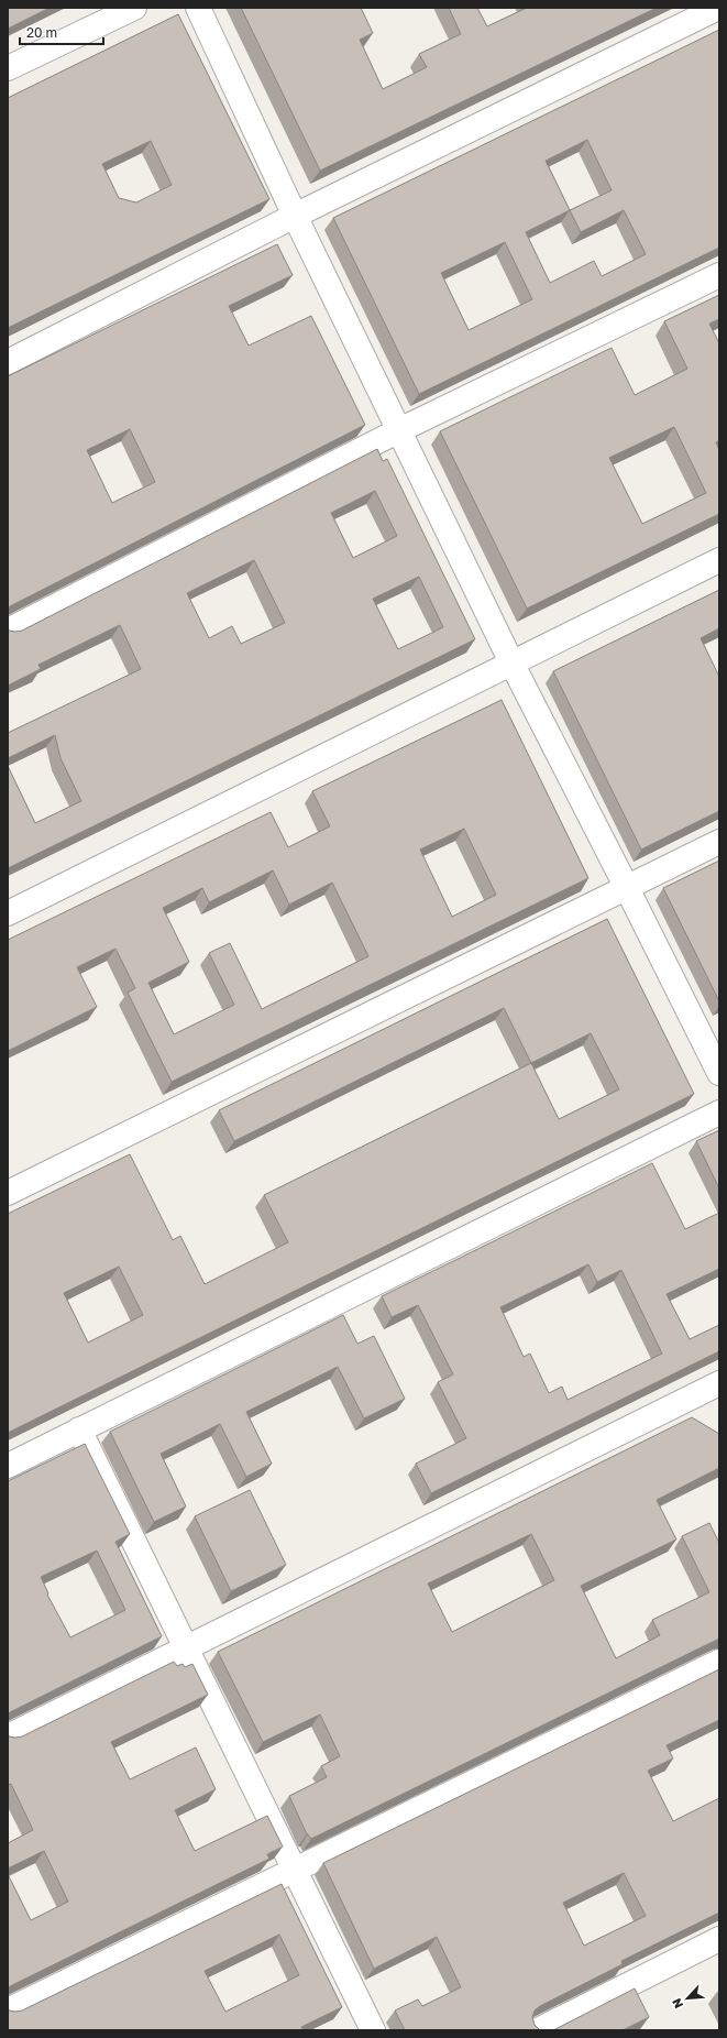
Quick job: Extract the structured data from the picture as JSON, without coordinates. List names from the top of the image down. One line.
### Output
{"scale_bar":"20 m","north":"bottom left"}
